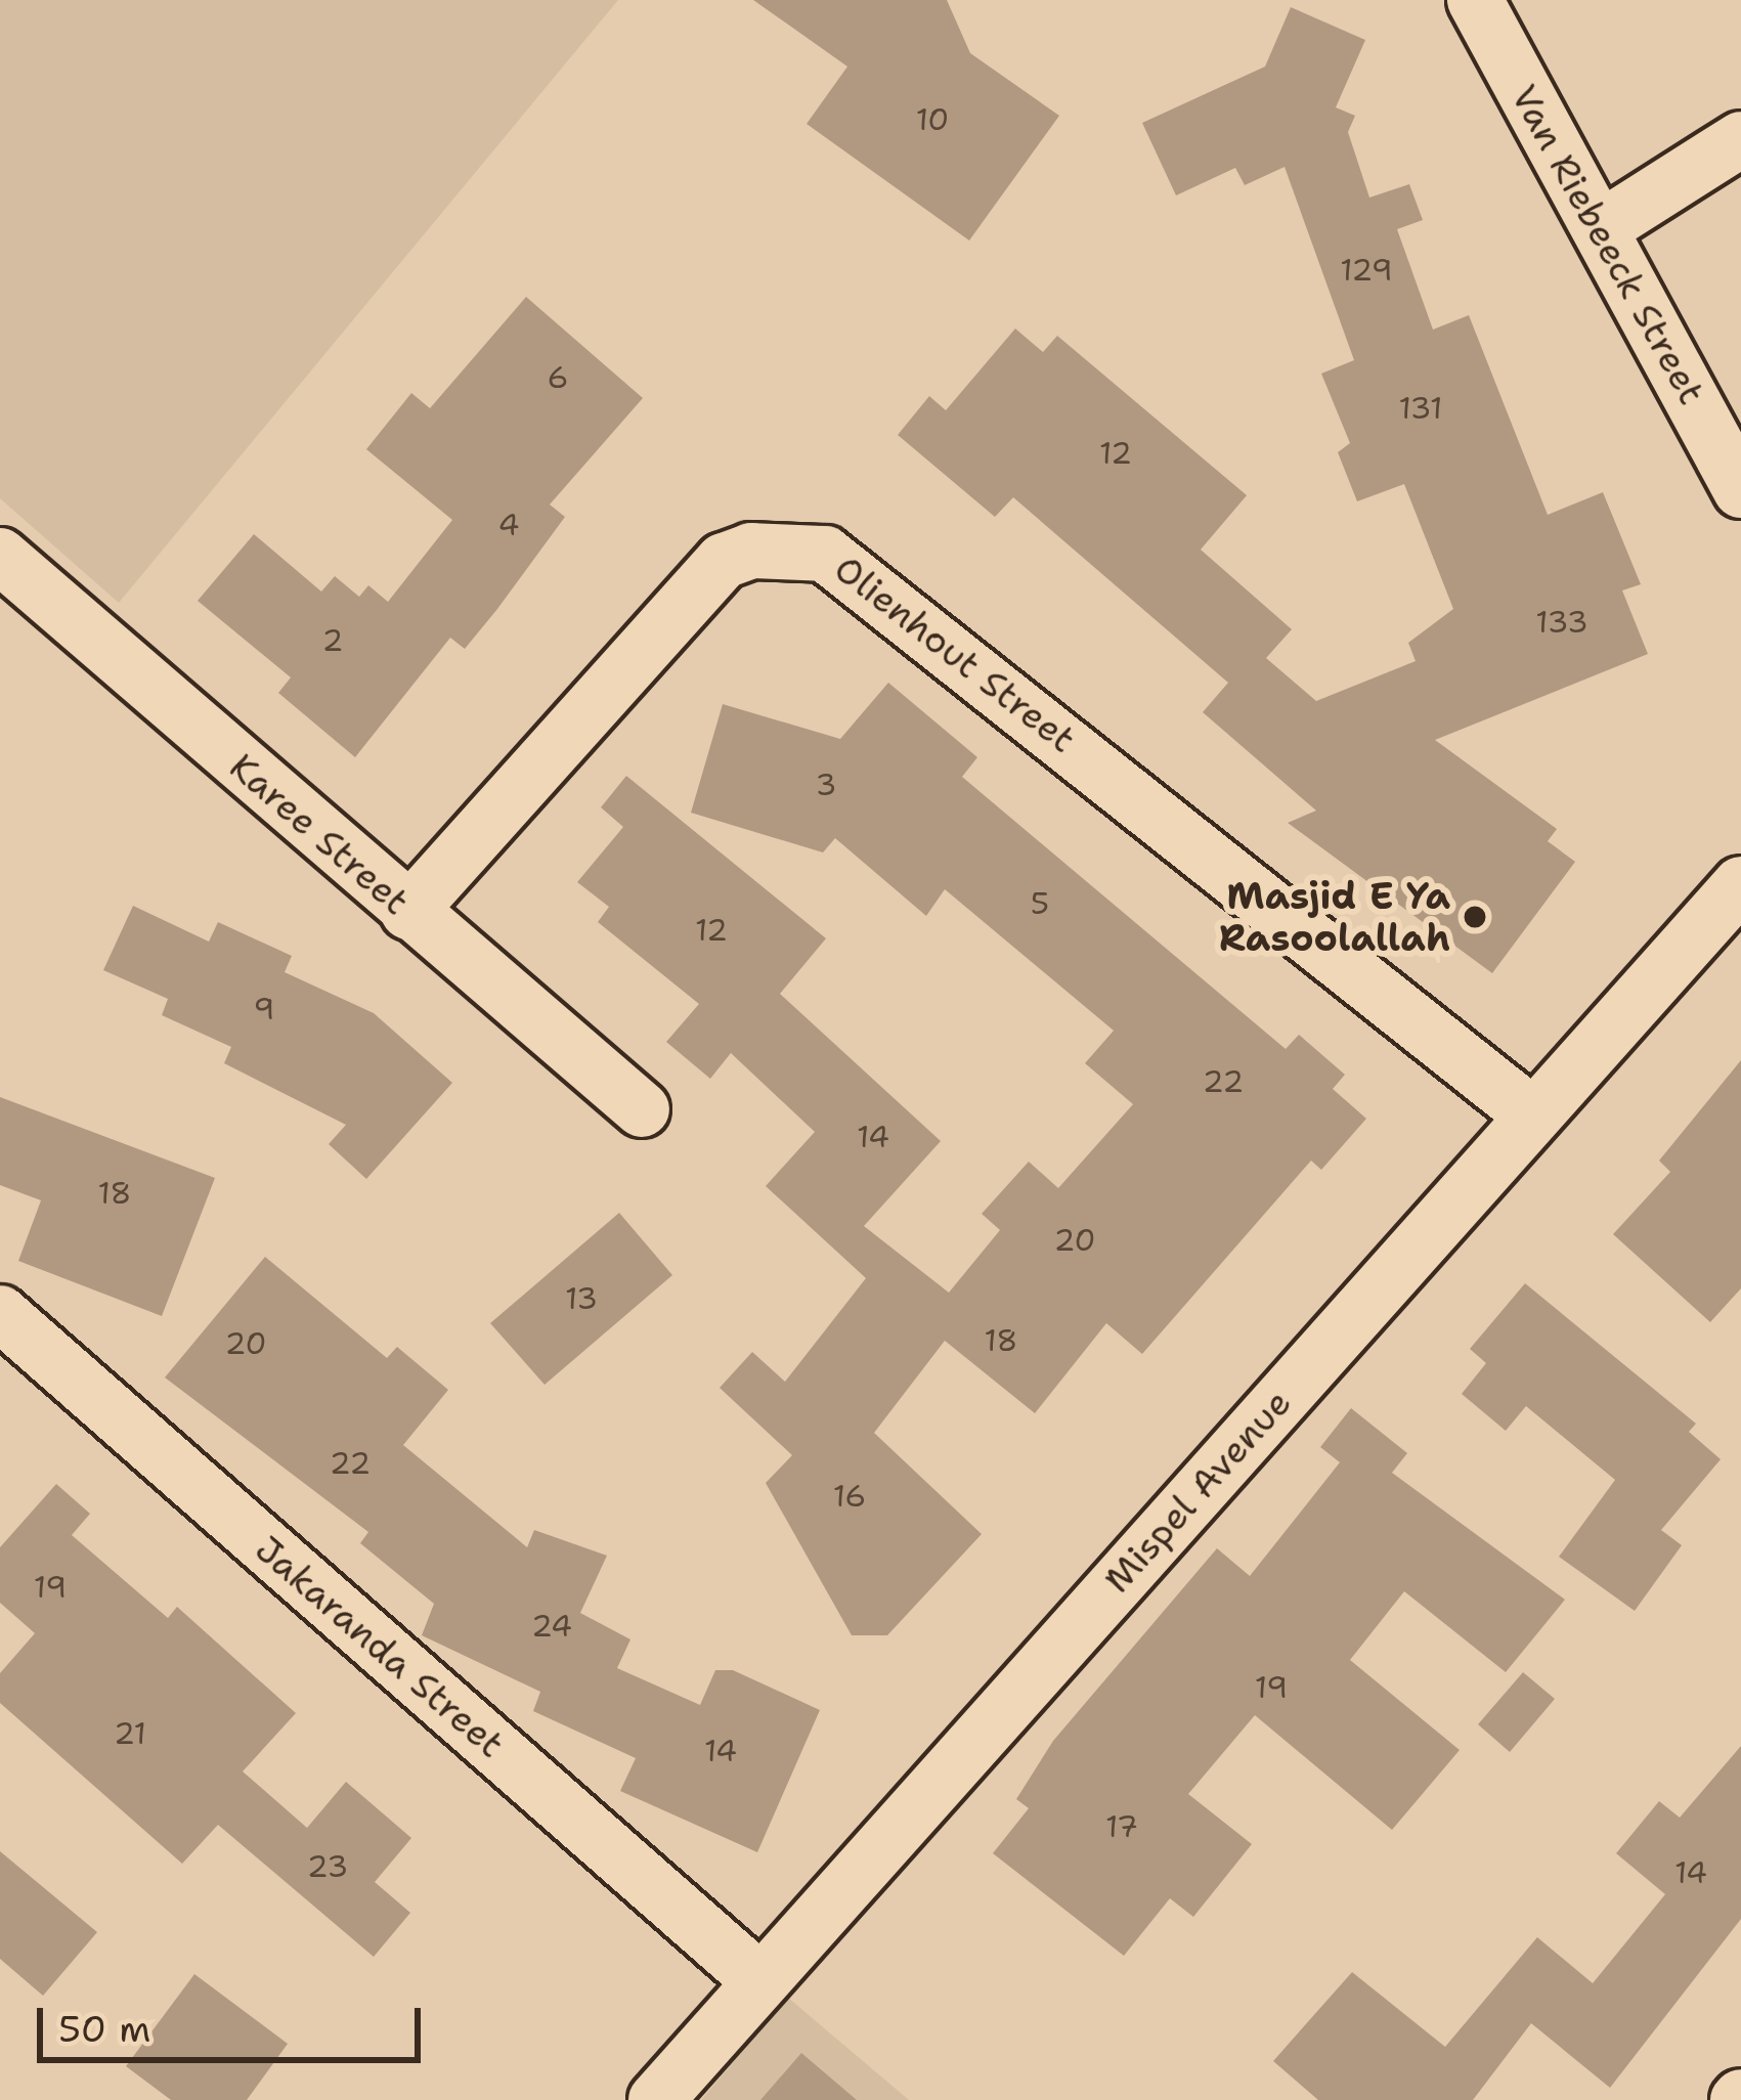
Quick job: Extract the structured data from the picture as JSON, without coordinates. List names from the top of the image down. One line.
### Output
{"streets":{"street":["Van Riebeeck Street","Olienhout Street","Karee Street","Mispel Avenue","Jakaranda Street"]},"crossings":[["Olienhout Street","Karee Street"],["Olienhout Street","Mispel Avenue"],["Mispel Avenue","Jakaranda Street"]],"places":["Masjid E Ya Rasoolallah"],"house_numbers":["10","129","6","131","12","4","133","2","3","5","12","9","22","14","18","20","13","18","20","22","16","19","24","19","21","14","17","23","14"],"scale_bar":"50 m"}
